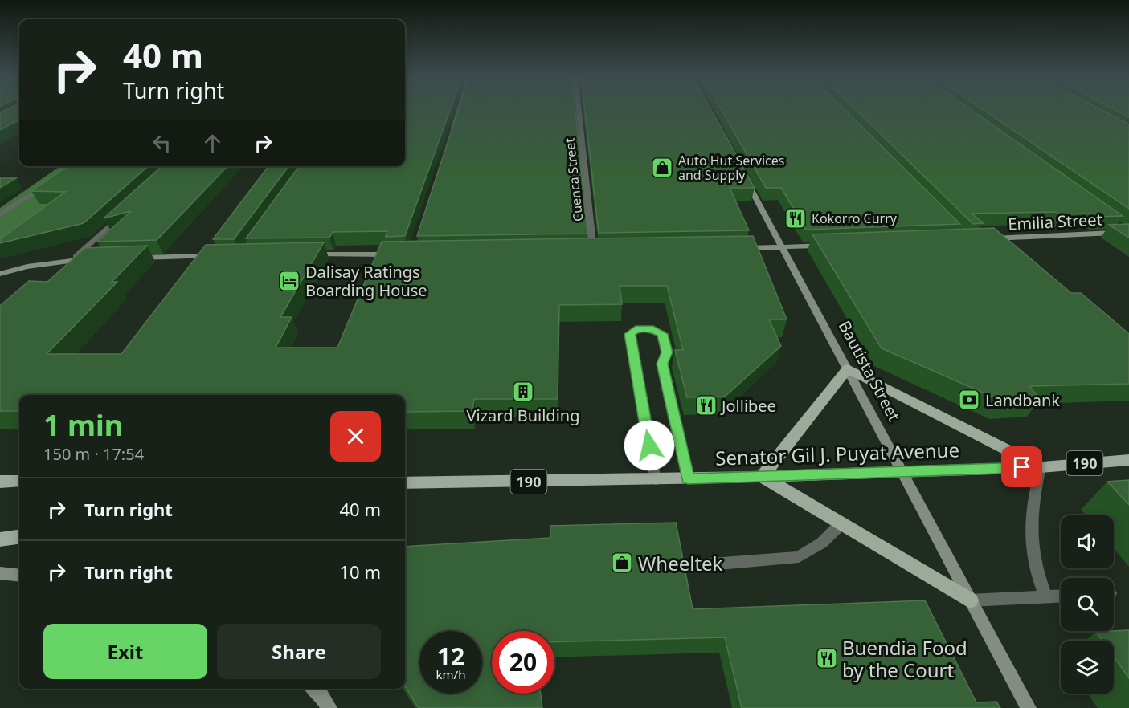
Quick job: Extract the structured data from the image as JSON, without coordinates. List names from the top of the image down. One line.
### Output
{"streets":{"main road":["Senator Gil J. Puyat Avenue","190"],"street":["Cuenca Street","Emilia Street","Bautista Street"]},"crossings":[["Bautista Street","Senator Gil J. Puyat Avenue"]],"places":{"shop":["Auto Hut Services and Supply","Wheeltek"],"restaurant":["Kokorro Curry","Jollibee","Buendia Food by the Court"],"hotel":["Dalisay Ratings Boarding House"],"building":["Vizard Building"],"bank":["Landbank"]},"page":{"turn":["40 m","Turn right"],"heading":["1 min","150 m · 17:54"],"list":[{"name":"Turn right","value":"40 m"},{"name":"Turn right","value":"10 m"}],"buttons":["Exit","Share"],"speed":"12 km/h","limit":"20"}}
